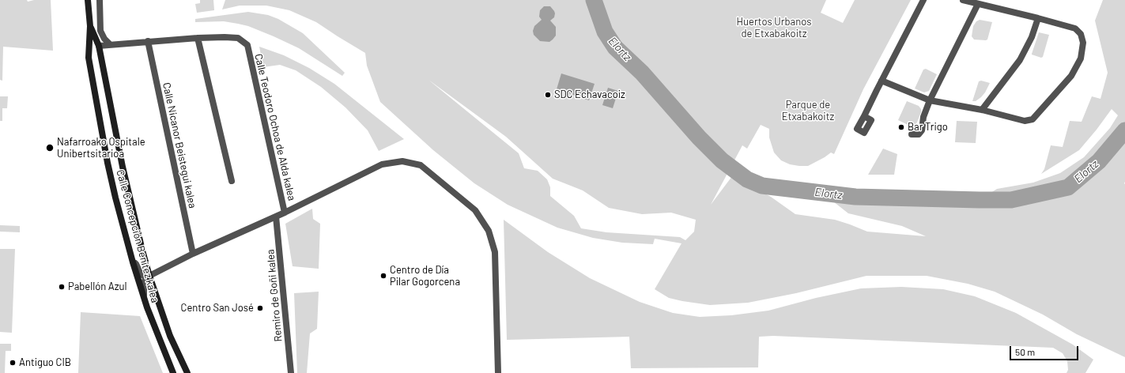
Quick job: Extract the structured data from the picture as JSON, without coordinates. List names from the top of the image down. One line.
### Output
{"streets":{"main road":["Calle Concepción Benítez kalea"],"street":["Calle Teodoro Ochoa de Alda kalea","Calle Nicanor Beistegui kalea","Remiro de Goñi kalea"]},"crossings":[["Calle Teodoro Ochoa de Alda kalea","Calle Nicanor Beistegui kalea"],["Calle Teodoro Ochoa de Alda kalea","Calle Concepción Benítez kalea"],["Calle Teodoro Ochoa de Alda kalea","Remiro de Goñi kalea"]],"water":["Elortz"],"parks":["Huertos Urbanos de Etxabakoitz","Parque de Etxabakoitz"],"places":["SDC Echavacoiz","Bar Trigo","Nafarroako Ospitale Unibertsitarioa","Centro de Día Pilar Gogorcena","Pabellón Azul","Centro San José","Antiguo CIB"],"scale_bar":"50 m"}
